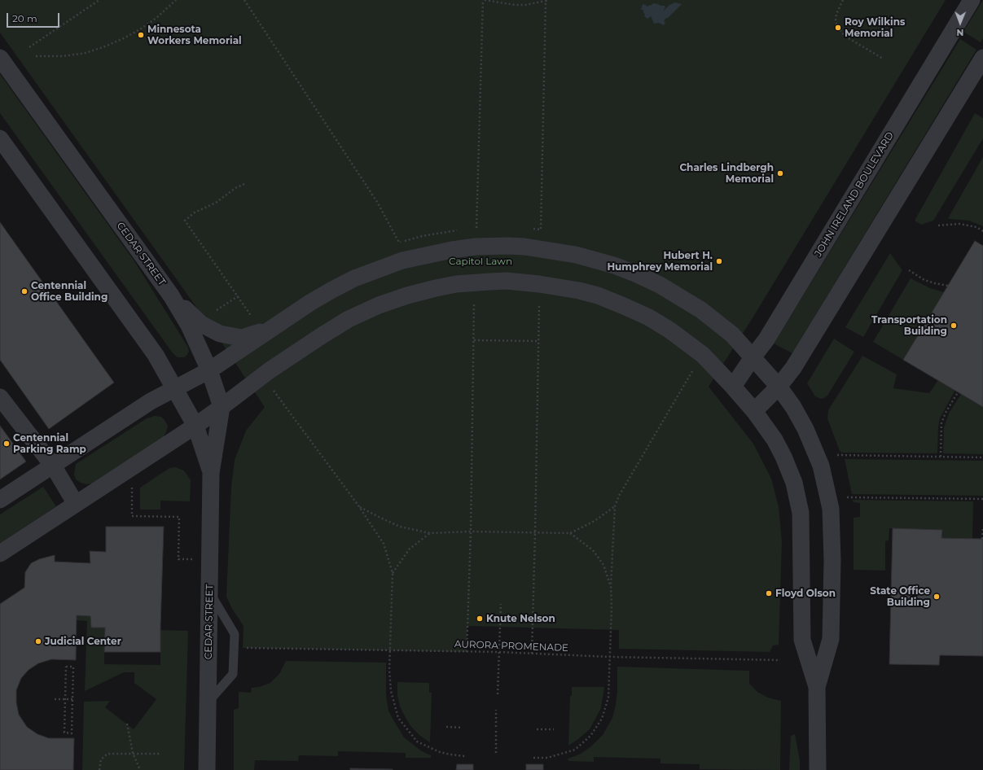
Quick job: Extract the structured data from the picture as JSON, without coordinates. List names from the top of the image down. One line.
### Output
{"streets":{"street":["JOHN IRELAND BOULEVARD","CEDAR STREET"],"path":["AURORA PROMENADE"]},"parks":["Capitol Lawn"],"places":["Roy Wilkins Memorial","Minnesota Workers Memorial","Charles Lindbergh Memorial","Hubert H. Humphrey Memorial","Centennial Office Building","Transportation Building","Centennial Parking Ramp","Floyd Olson","State Office Building","Knute Nelson","Judicial Center"],"scale_bar":"20 m","north":"bottom"}
